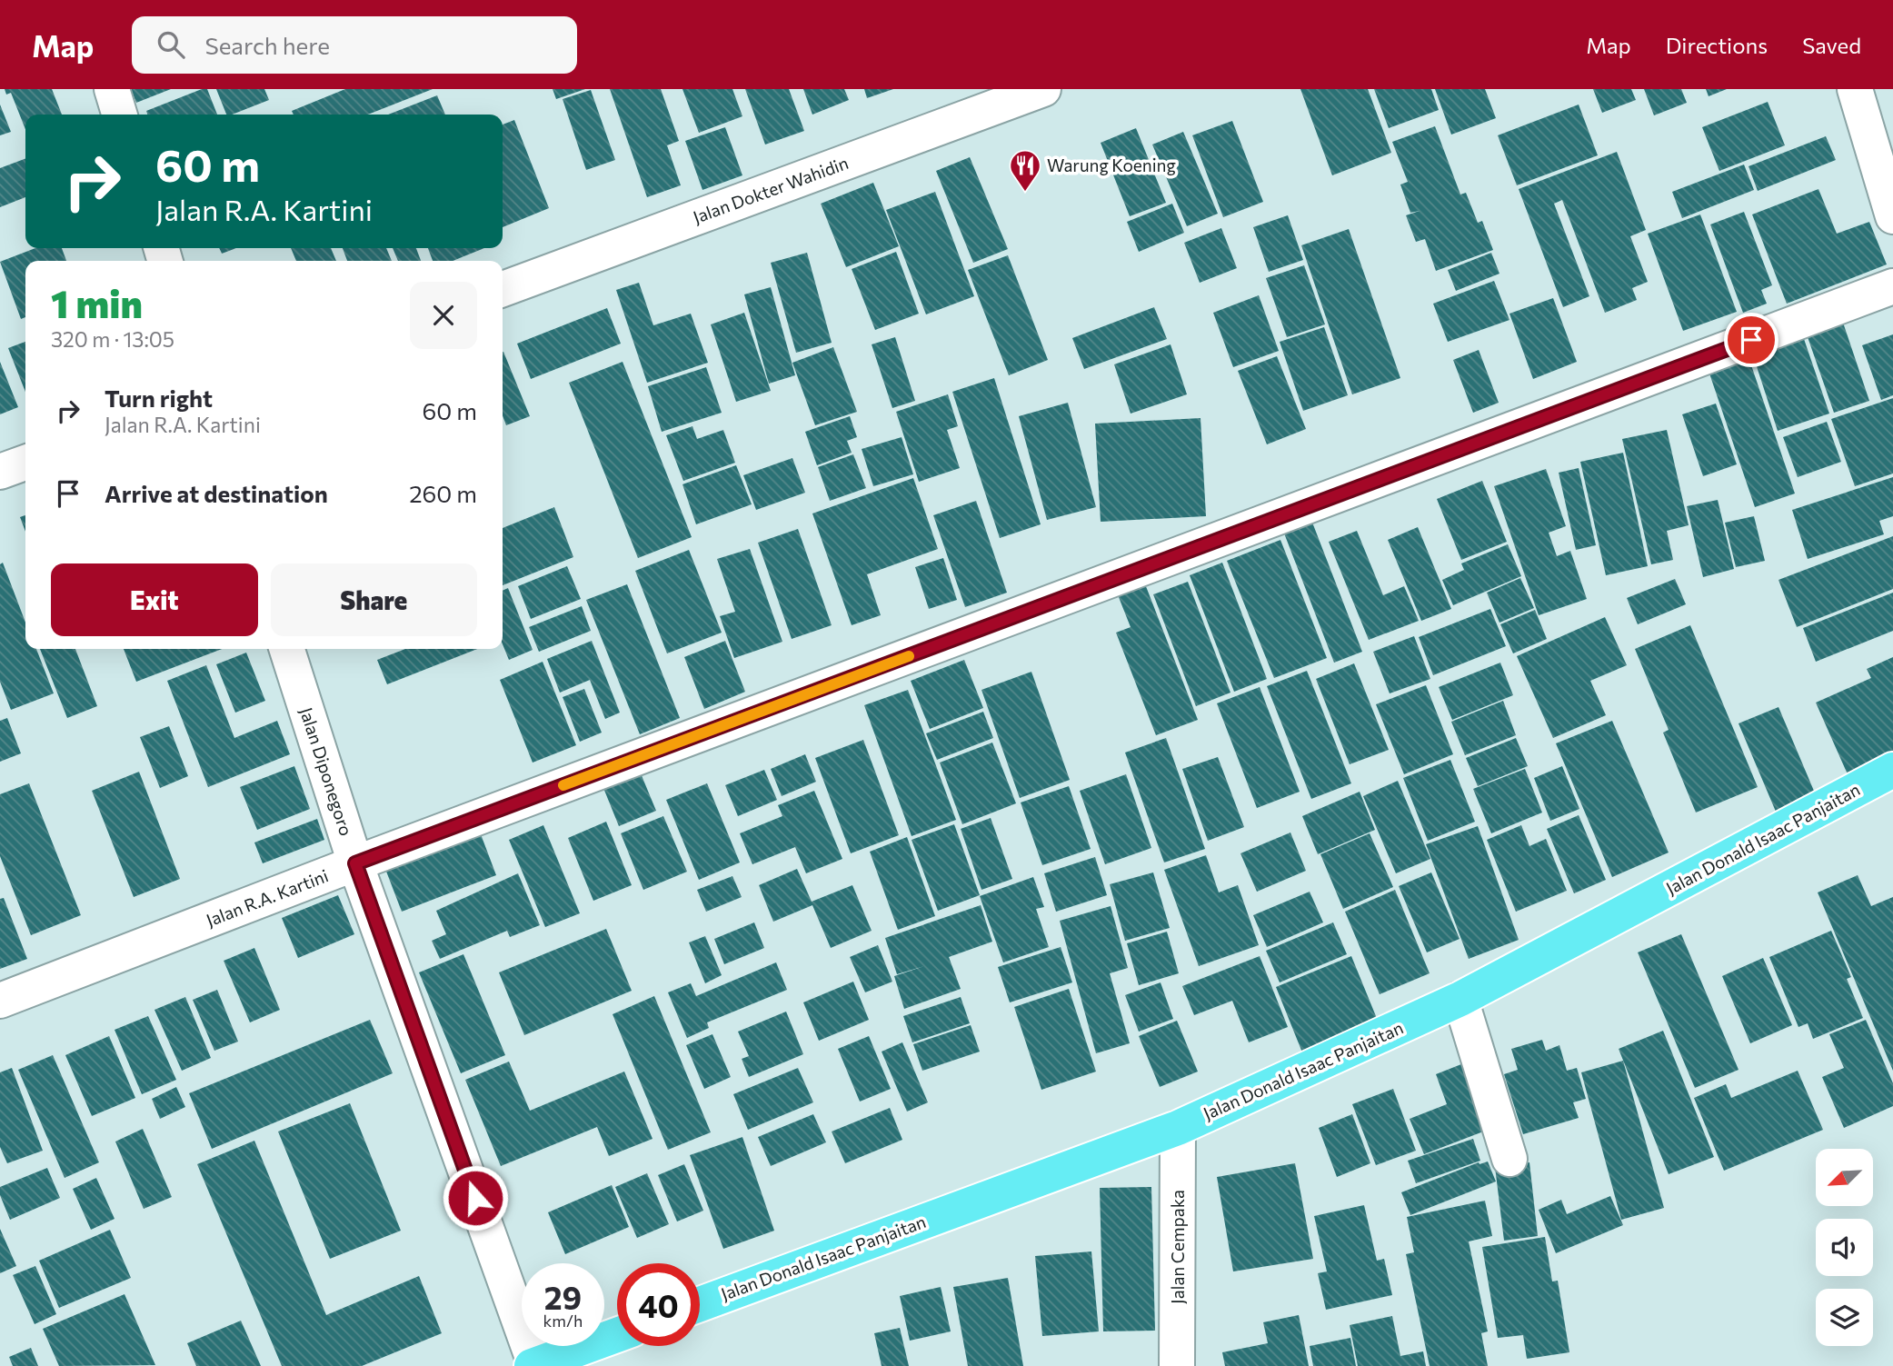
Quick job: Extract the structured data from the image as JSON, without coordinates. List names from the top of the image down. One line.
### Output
{"streets":{"main road":["Jalan Donald Isaac Panjaitan"],"street":["Jalan Dokter Wahidin","Jalan Diponegoro","Jalan R.A. Kartini","Jalan Cempaka"]},"crossings":[["Jalan Diponegoro","Jalan R.A. Kartini"],["Jalan Donald Isaac Panjaitan","Jalan Cempaka"]],"places":{"restaurant":["Warung Koening"]},"north":"bottom left","page":{"header":"Map","search":"Search here","nav":["Map","Directions","Saved"],"turn":["60 m","Jalan R.A. Kartini"],"heading":["1 min","320 m · 13:05"],"list":[{"name":"Turn right","note":"Jalan R.A. Kartini","value":"60 m"},{"name":"Arrive at destination","value":"260 m"}],"buttons":["Exit","Share"],"speed":"29 km/h","limit":"40"}}
